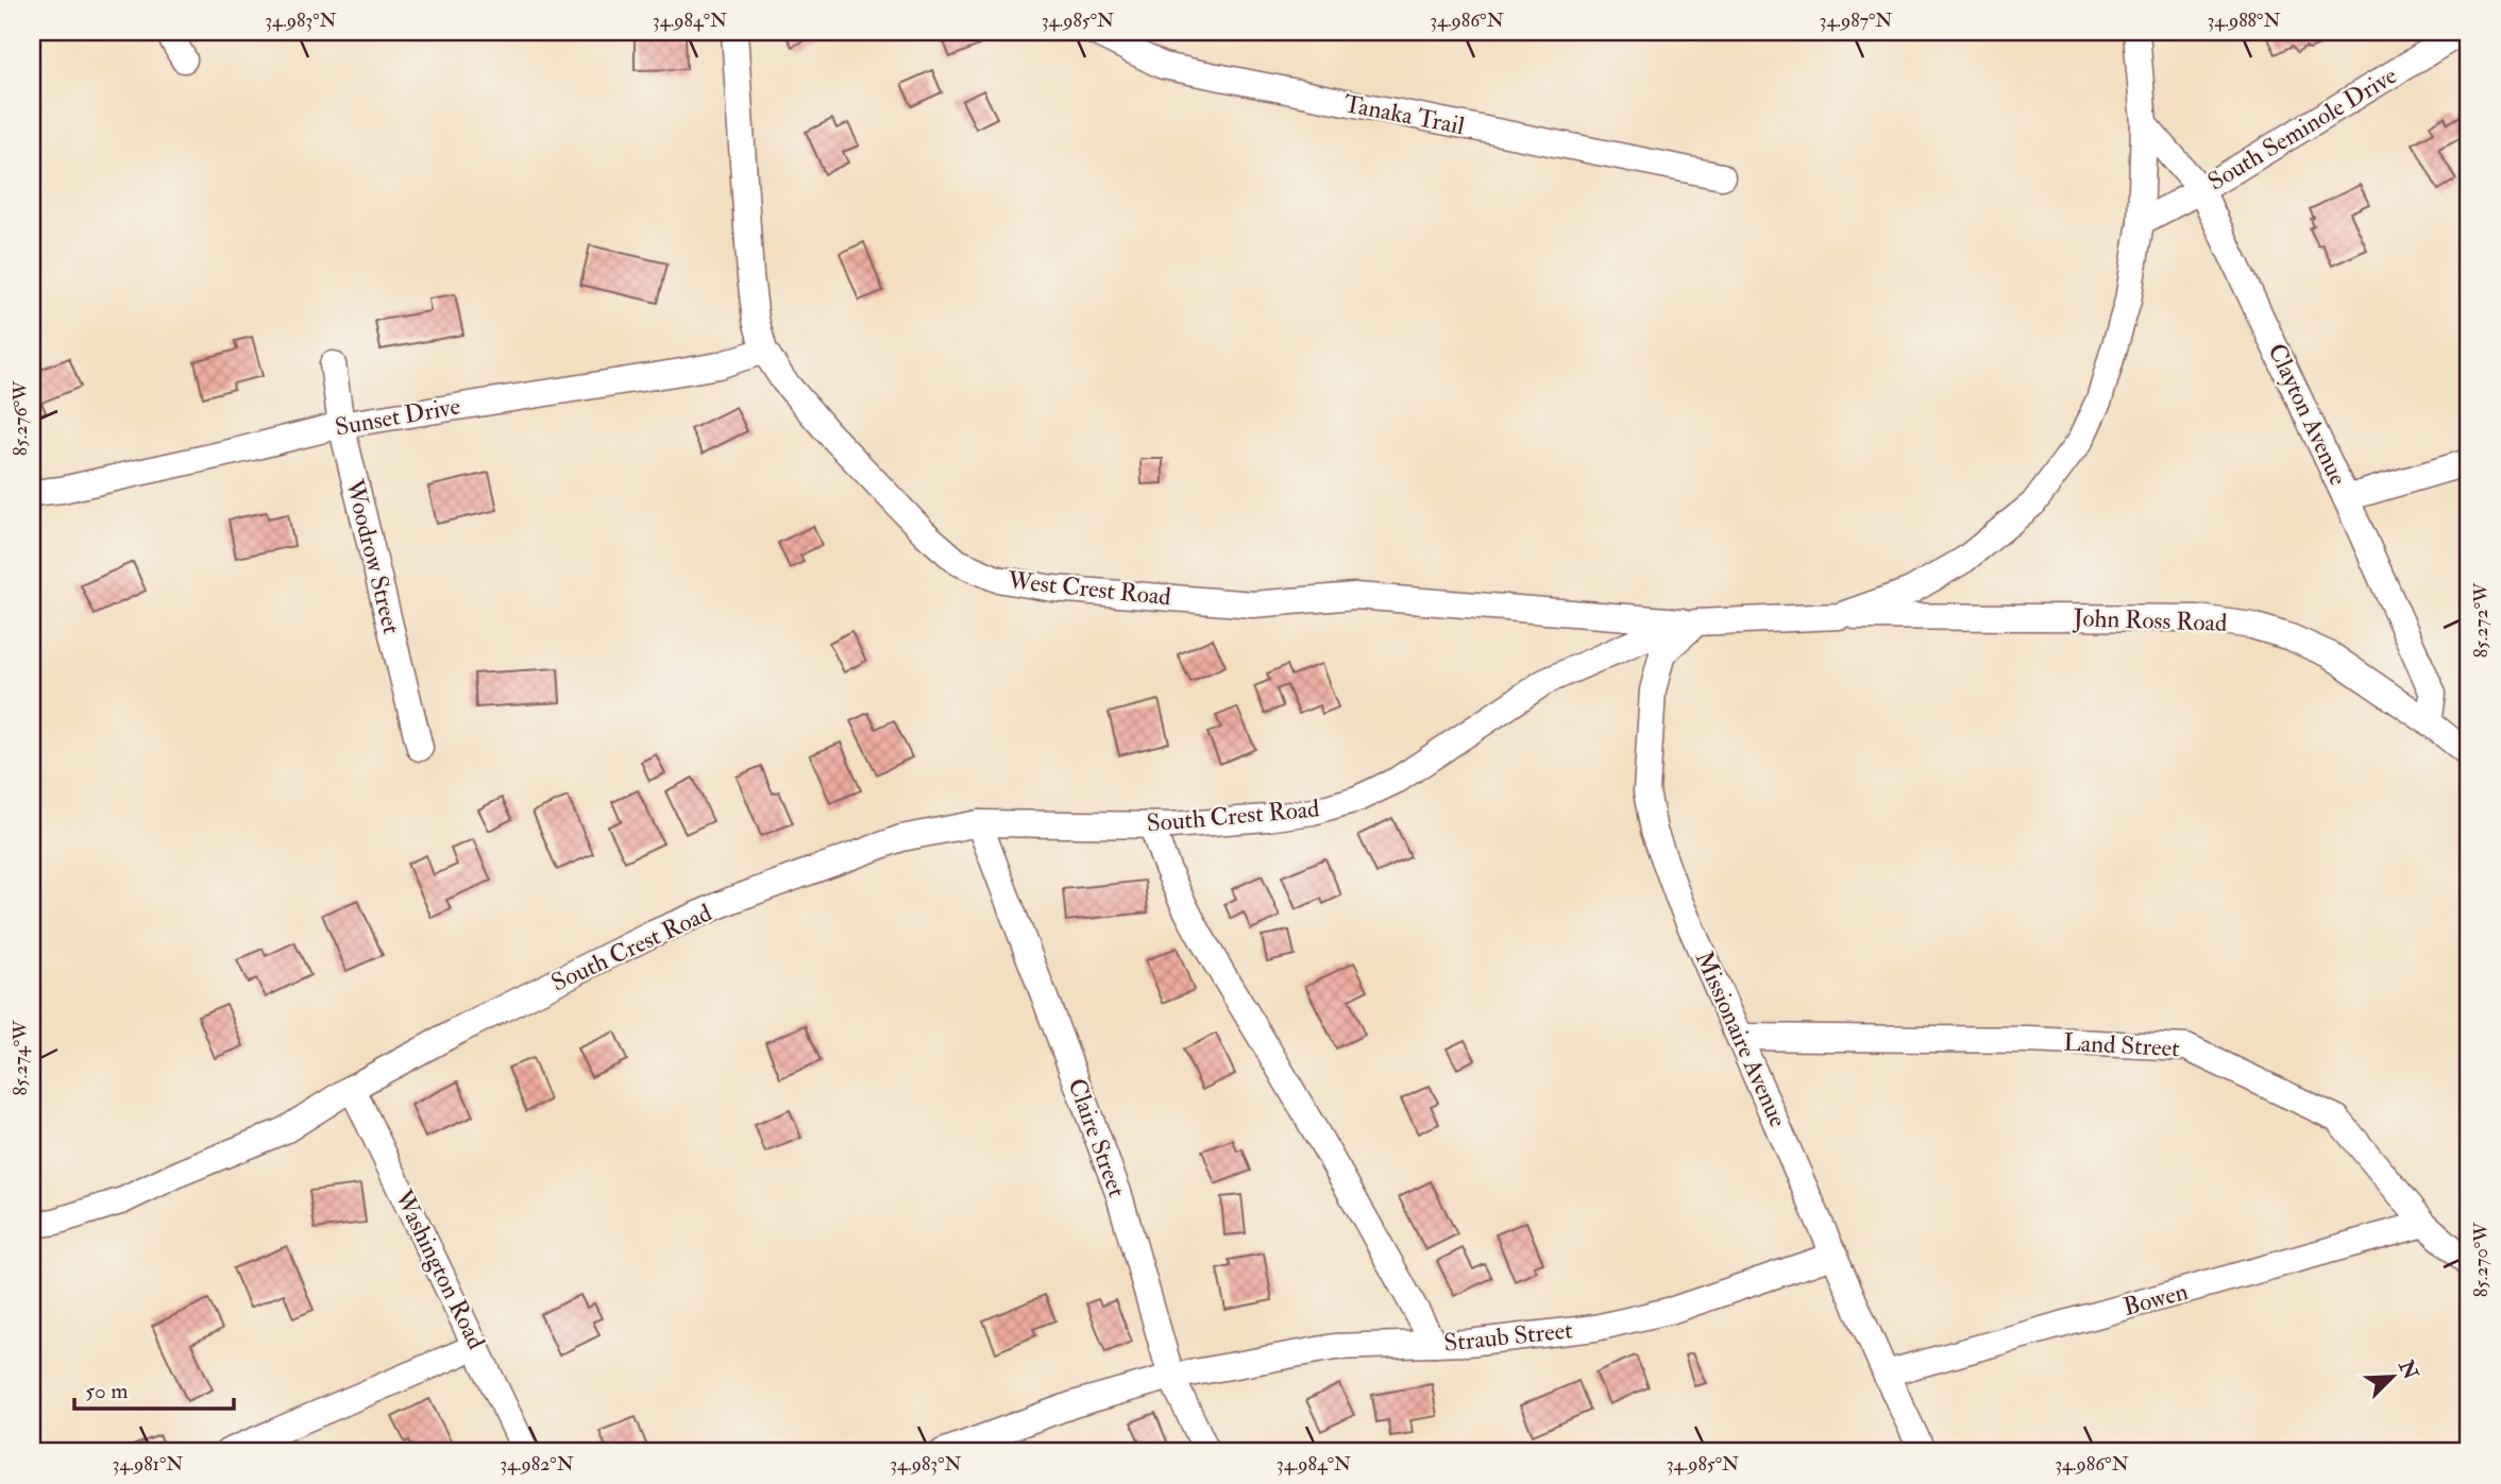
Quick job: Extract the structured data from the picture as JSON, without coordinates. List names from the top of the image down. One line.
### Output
{"streets":{"street":["Tanaka Trail","South Seminole Drive","Clayton Avenue","Sunset Drive","Woodrow Street","West Crest Road","John Ross Road","South Crest Road","Missionaire Avenue","Land Street","Claire Street","Washington Road","Bowen","Straub Street"]},"crossings":[["South Seminole Drive","Clayton Avenue"],["South Seminole Drive","South Crest Road"],["Clayton Avenue","John Ross Road"],["Clayton Avenue","South Crest Road"],["Sunset Drive","Woodrow Street"],["Sunset Drive","West Crest Road"],["West Crest Road","South Crest Road"],["West Crest Road","Missionaire Avenue"],["John Ross Road","South Crest Road"],["South Crest Road","Missionaire Avenue"],["South Crest Road","Claire Street"],["South Crest Road","Washington Road"],["Missionaire Avenue","Land Street"],["Missionaire Avenue","Bowen"],["Missionaire Avenue","Straub Street"],["Land Street","Bowen"],["Claire Street","Straub Street"]],"scale_bar":"50 m","north":"top right","coordinates":["34.983°N","34.984°N","34.985°N","34.986°N","34.987°N","34.988°N","85.276°W","85.272°W","85.274°W","85.270°W","34.981°N","34.982°N"]}
